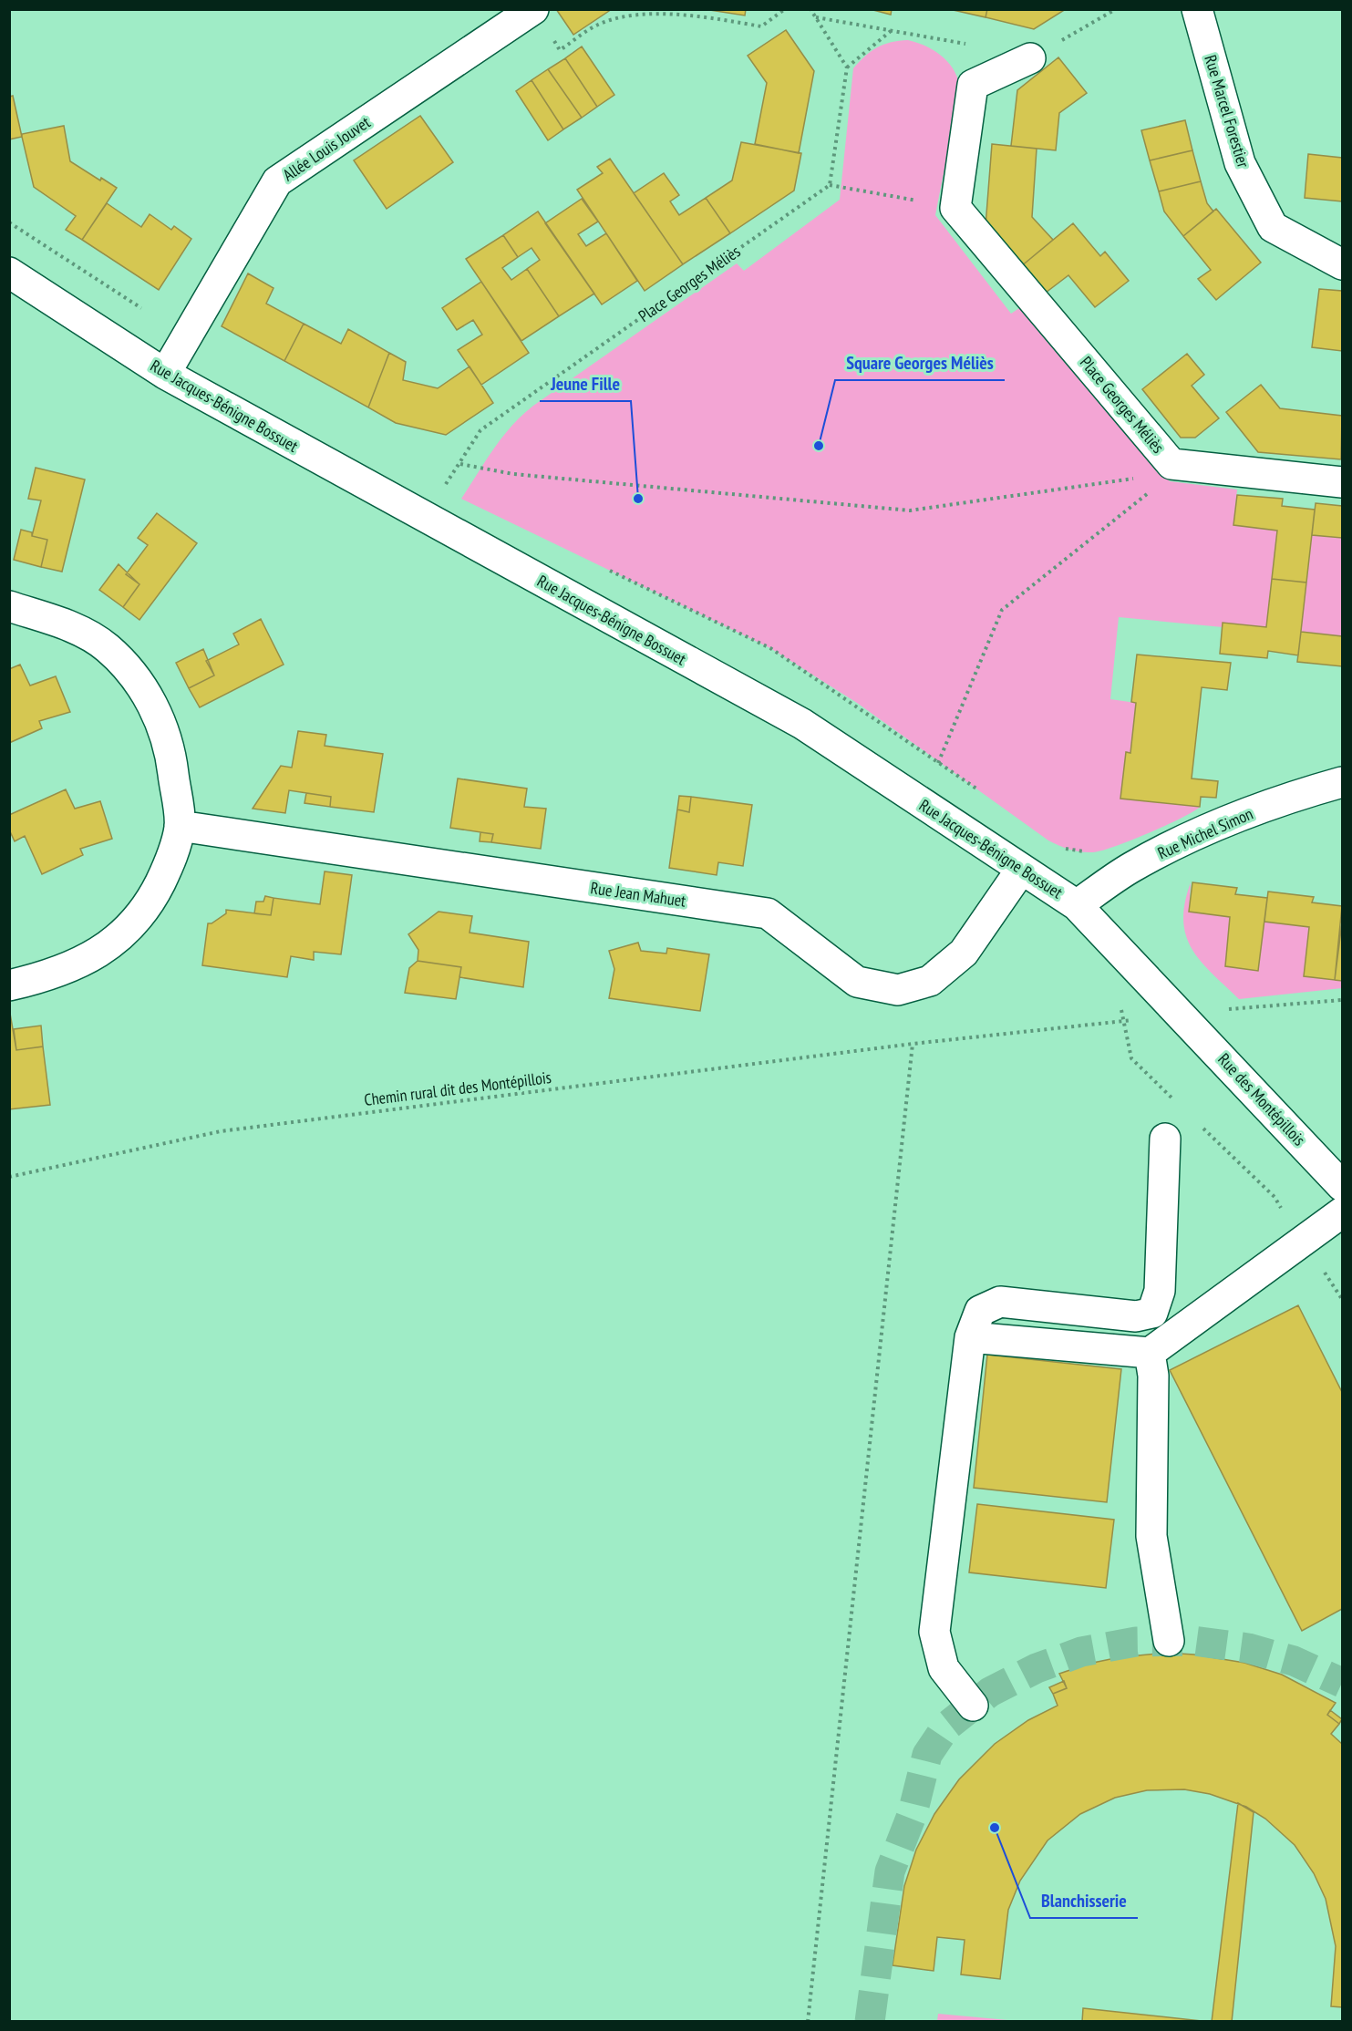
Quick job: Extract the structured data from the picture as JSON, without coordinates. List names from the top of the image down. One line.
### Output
{"streets":{"street":["Rue Marcel Forestier","Allée Louis Jouvet","Place Georges Méliès","Rue Jacques-Bénigne Bossuet","Rue Michel Simon","Rue Jean Mahuet","Rue des Montépillois"],"path":["Chemin rural dit des Montépillois"]},"crossings":[["Allée Louis Jouvet","Rue Jacques-Bénigne Bossuet"],["Place Georges Méliès","Rue Jacques-Bénigne Bossuet"],["Rue Jacques-Bénigne Bossuet","Rue Michel Simon"],["Rue Jacques-Bénigne Bossuet","Rue Jean Mahuet"],["Rue Jacques-Bénigne Bossuet","Chemin rural dit des Montépillois"],["Rue Jacques-Bénigne Bossuet","Rue des Montépillois"],["Chemin rural dit des Montépillois","Rue des Montépillois"]],"places":["Square Georges Méliès","Jeune Fille","Blanchisserie"]}
